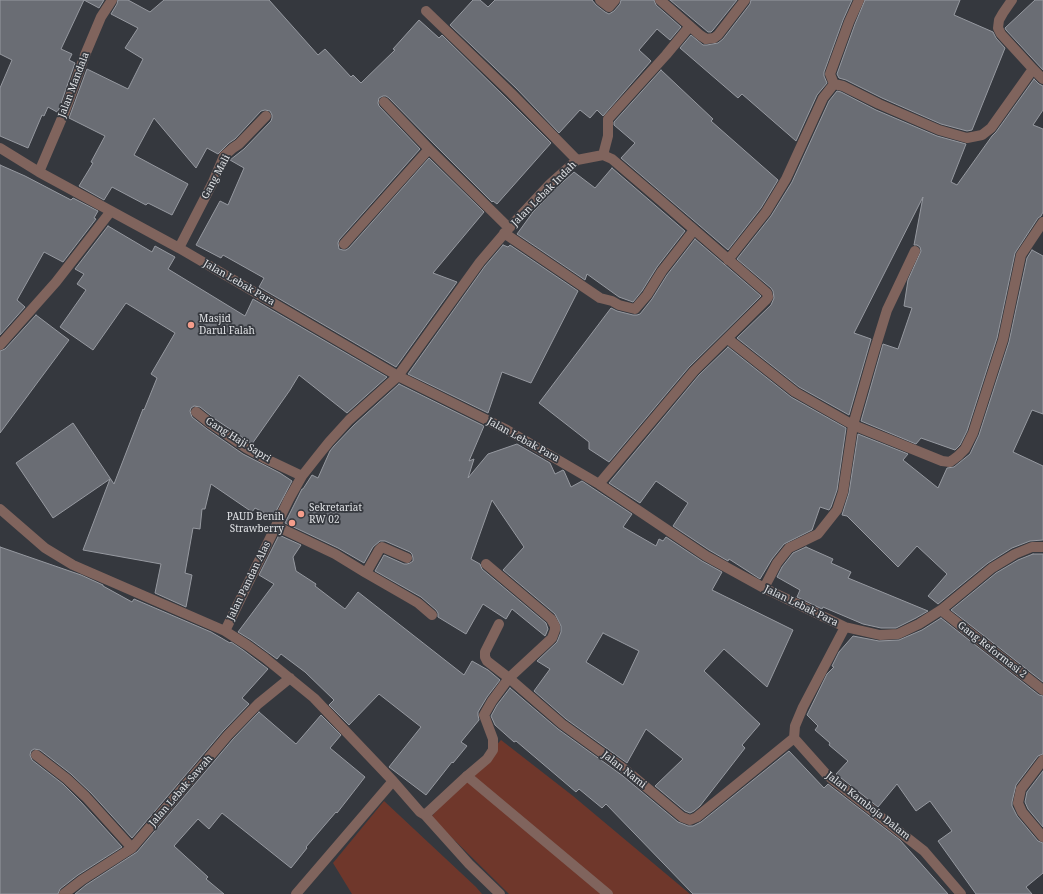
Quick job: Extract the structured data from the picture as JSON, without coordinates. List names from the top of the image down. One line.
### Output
{"streets":{"street":["Jalan Mandala","Gang Mali","Jalan Lebak Indah","Jalan Lebak Para","Gang Haji Sapri","Jalan Pandan Alas","Gang Reformasi 2","Jalan Nami","Jalan Lebak Sawah","Jalan Kamboja Dalam"]},"crossings":[["Jalan Mandala","Jalan Lebak Para"],["Gang Mali","Jalan Lebak Para"],["Jalan Lebak Indah","Jalan Lebak Para"],["Jalan Lebak Indah","Jalan Pandan Alas"],["Jalan Lebak Para","Jalan Pandan Alas"],["Jalan Lebak Para","Gang Reformasi 2"],["Gang Haji Sapri","Jalan Pandan Alas"],["Jalan Pandan Alas","Jalan Lebak Sawah"],["Jalan Nami","Jalan Kamboja Dalam"]],"places":["Masjid Darul Falah","Sekretariat RW 02","PAUD Benih Strawberry"]}
